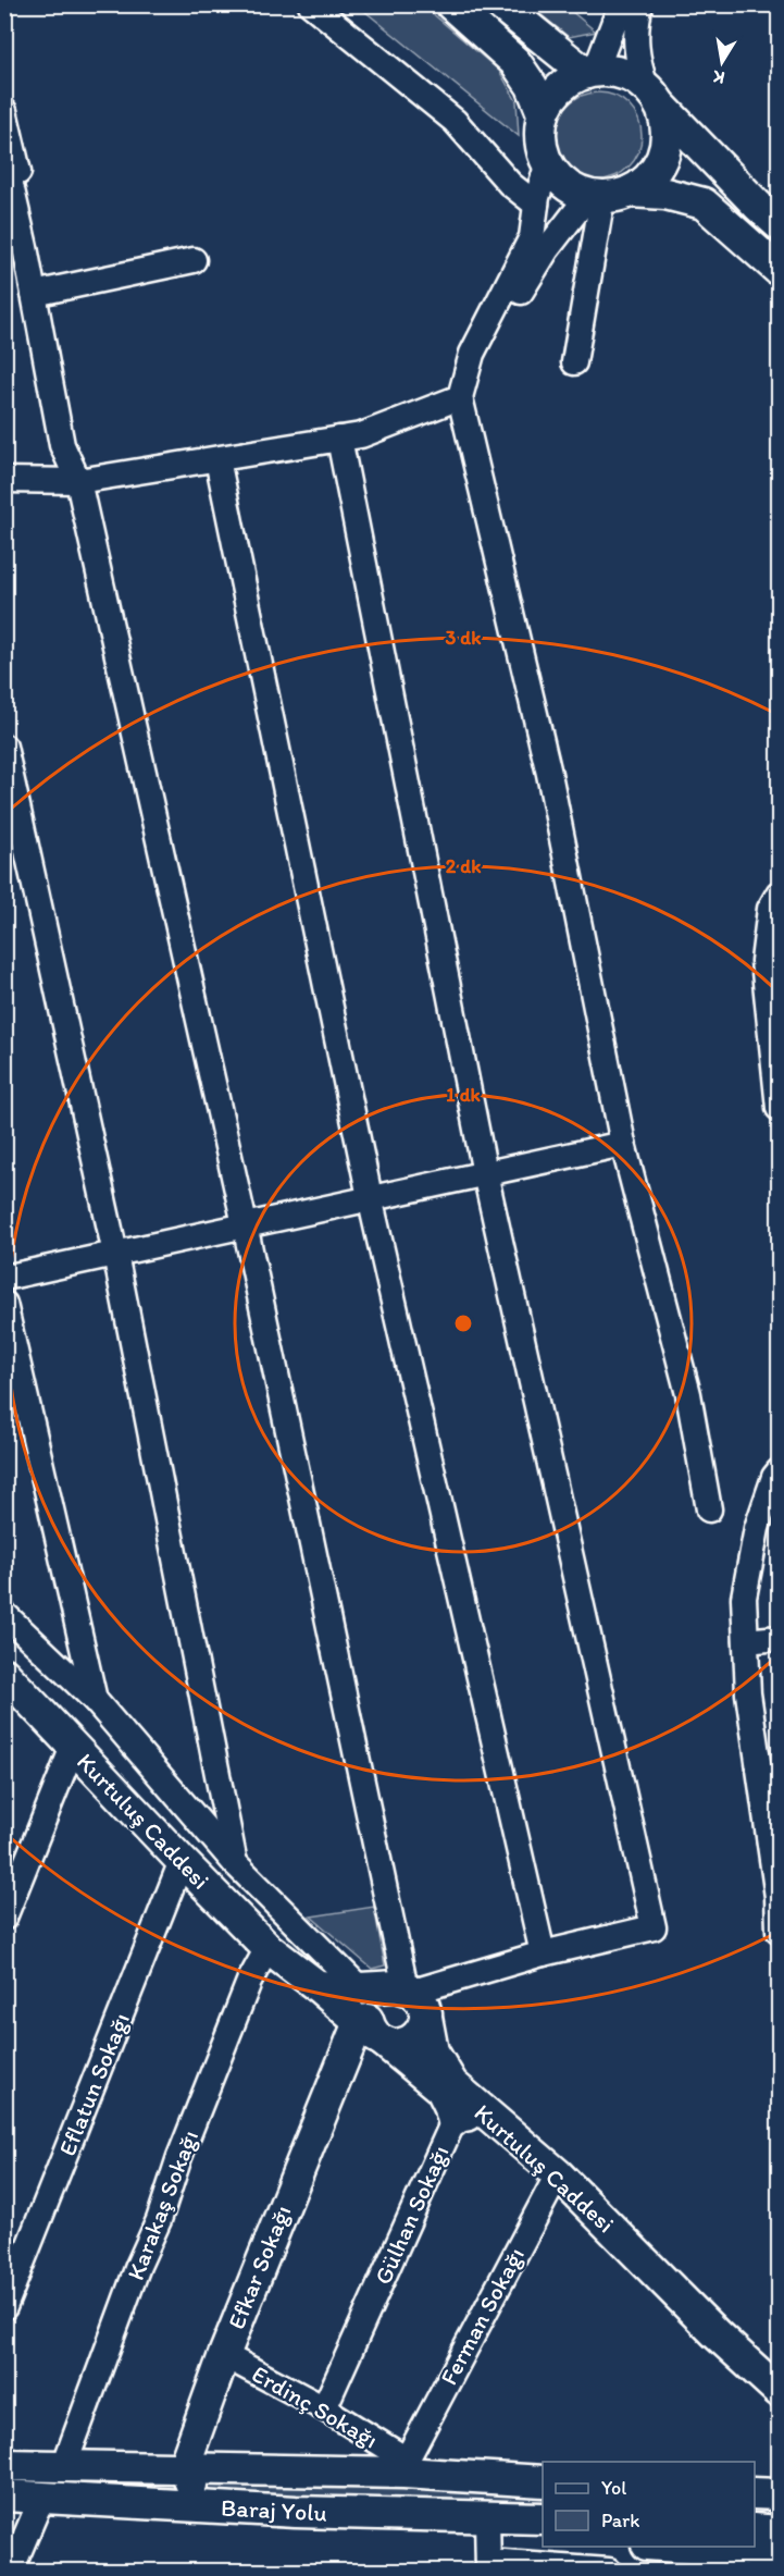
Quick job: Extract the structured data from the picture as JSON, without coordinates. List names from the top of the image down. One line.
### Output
{"streets":{"main road":["Kurtuluş Caddesi","Gülhan Sokağı","Efkar Sokağı","Baraj Yolu"],"street":["Eflatun Sokağı","Karakaş Sokağı","Ferman Sokağı","Erdinç Sokağı"]},"crossings":[["Kurtuluş Caddesi","Eflatun Sokağı"],["Kurtuluş Caddesi","Karakaş Sokağı"],["Kurtuluş Caddesi","Gülhan Sokağı"],["Kurtuluş Caddesi","Efkar Sokağı"],["Kurtuluş Caddesi","Ferman Sokağı"],["Karakaş Sokağı","Baraj Yolu"],["Gülhan Sokağı","Efkar Sokağı"],["Gülhan Sokağı","Erdinç Sokağı"],["Efkar Sokağı","Erdinç Sokağı"],["Efkar Sokağı","Baraj Yolu"],["Ferman Sokağı","Erdinç Sokağı"],["Ferman Sokağı","Baraj Yolu"],["Erdinç Sokağı","Baraj Yolu"]],"legend":["Yol","Park"],"north":"bottom","rings":["3 dk","2 dk","1 dk"]}
